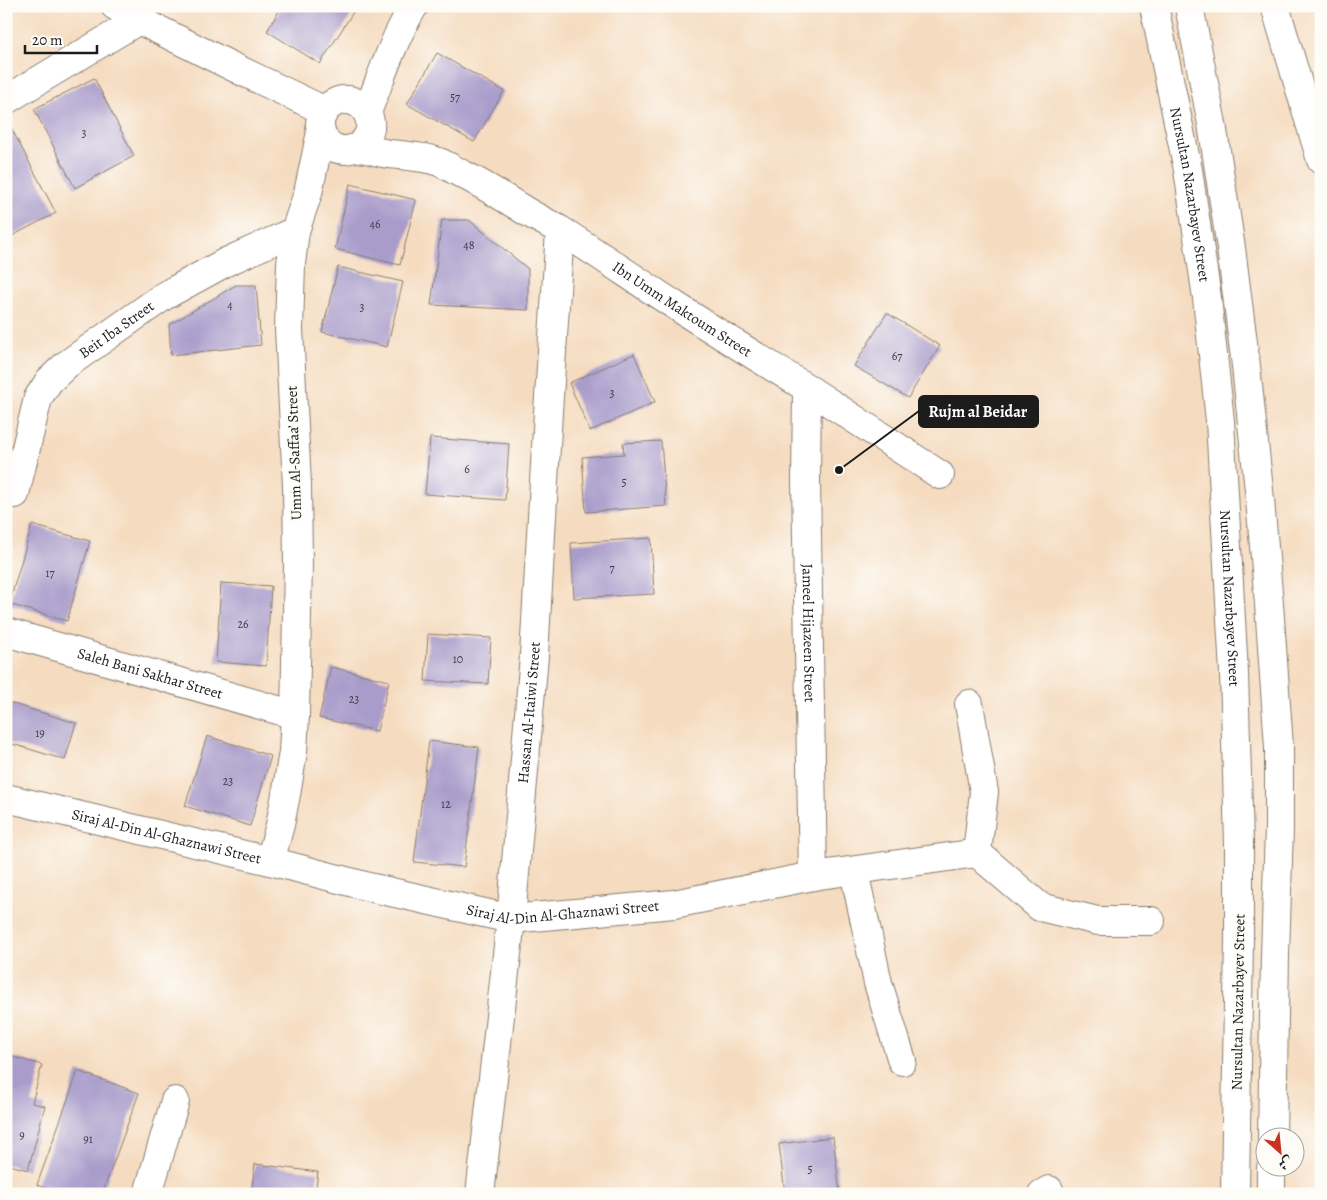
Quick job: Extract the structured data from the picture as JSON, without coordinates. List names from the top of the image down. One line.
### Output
{"streets":{"street":["Nursultan Nazarbayev Street","Ibn Umm Maktoum Street","Beit Iba Street","Umm Al-Saffaa’ Street","Jameel Hijazeen Street","Saleh Bani Sakhar Street","Hassan Al-Itaiwi Street","Siraj Al-Din Al-Ghaznawi Street"]},"crossings":[["Ibn Umm Maktoum Street","Umm Al-Saffaa’ Street"],["Ibn Umm Maktoum Street","Jameel Hijazeen Street"],["Ibn Umm Maktoum Street","Hassan Al-Itaiwi Street"],["Beit Iba Street","Umm Al-Saffaa’ Street"],["Umm Al-Saffaa’ Street","Saleh Bani Sakhar Street"],["Umm Al-Saffaa’ Street","Siraj Al-Din Al-Ghaznawi Street"],["Jameel Hijazeen Street","Siraj Al-Din Al-Ghaznawi Street"],["Hassan Al-Itaiwi Street","Siraj Al-Din Al-Ghaznawi Street"]],"places":["Rujm al Beidar"],"house_numbers":["57","3","46","48","4","3","67","3","6","5","7","17","26","10","23","19","23","12","9","91","5"],"scale_bar":"20 m","north":"bottom right"}
